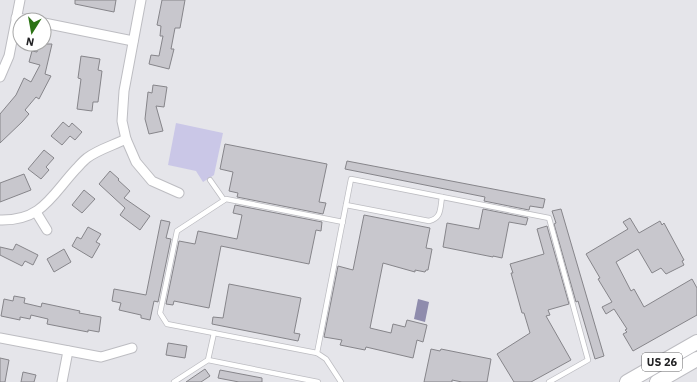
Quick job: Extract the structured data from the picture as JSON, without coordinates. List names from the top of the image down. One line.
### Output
{"streets":{"main road":["US 26"]},"north":"bottom"}
